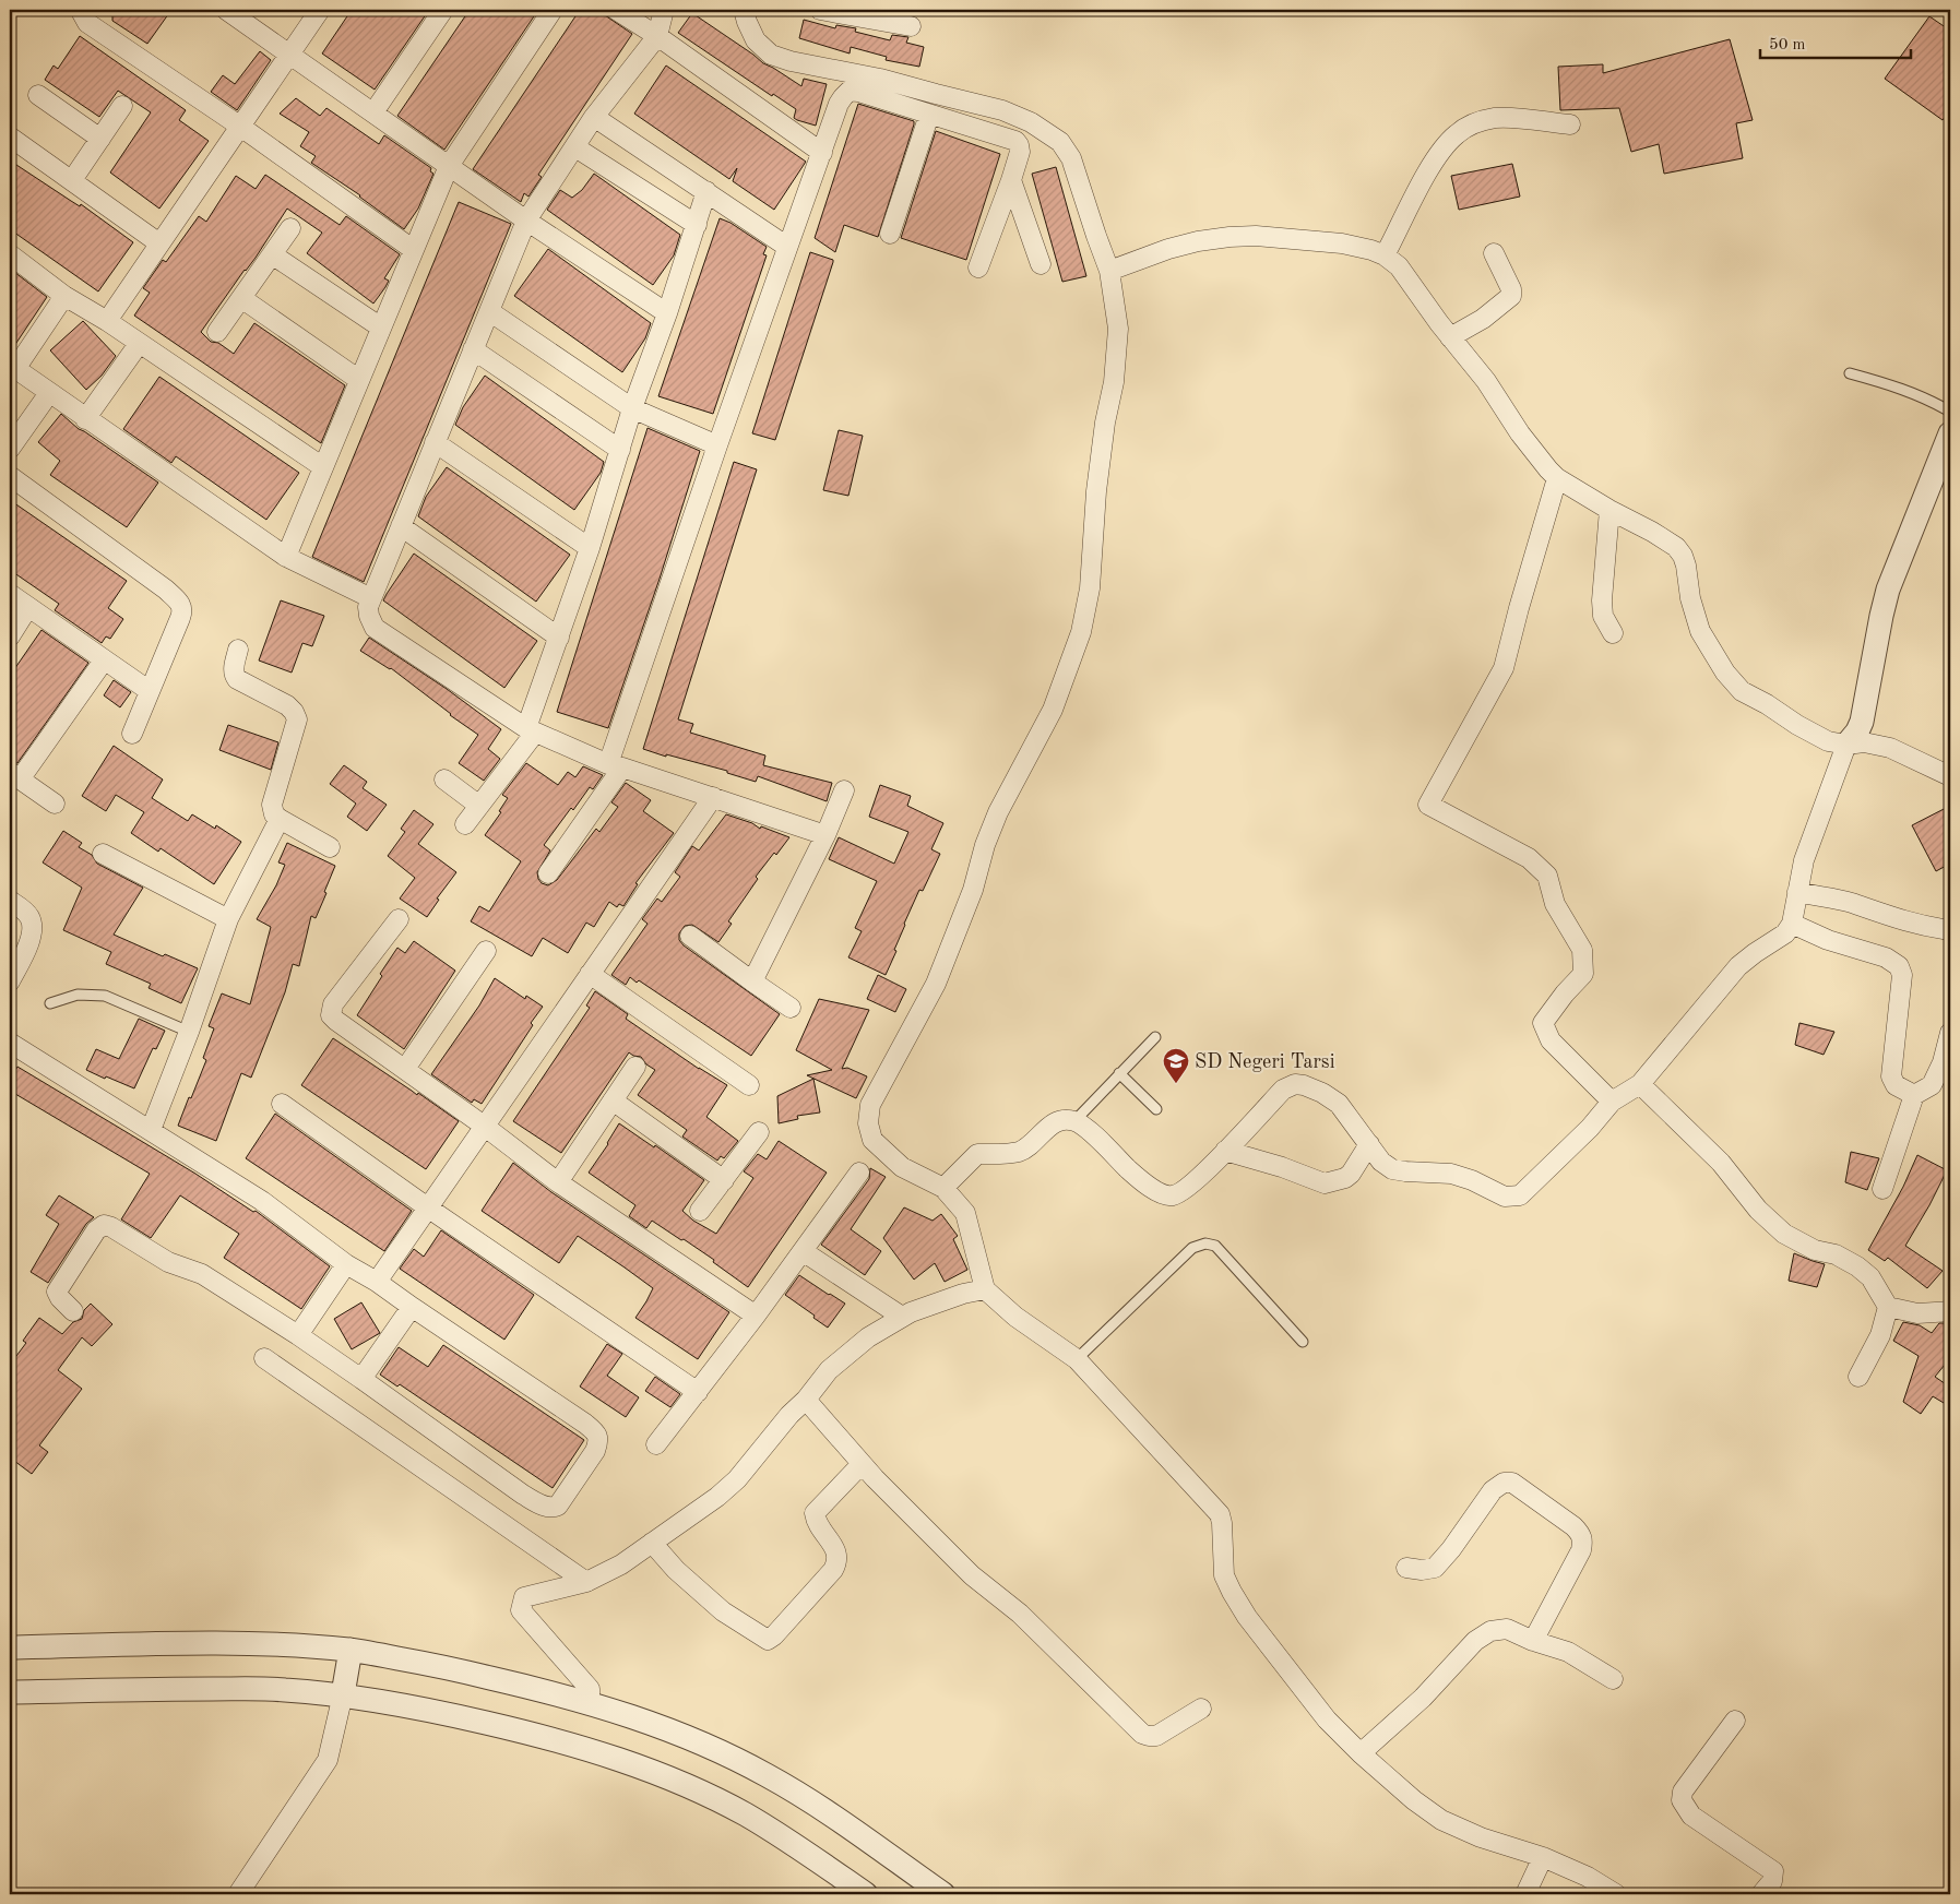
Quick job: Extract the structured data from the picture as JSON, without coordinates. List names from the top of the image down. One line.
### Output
{"places":{"school or university":["SD Negeri Tarsi"]},"scale_bar":"50 m"}
